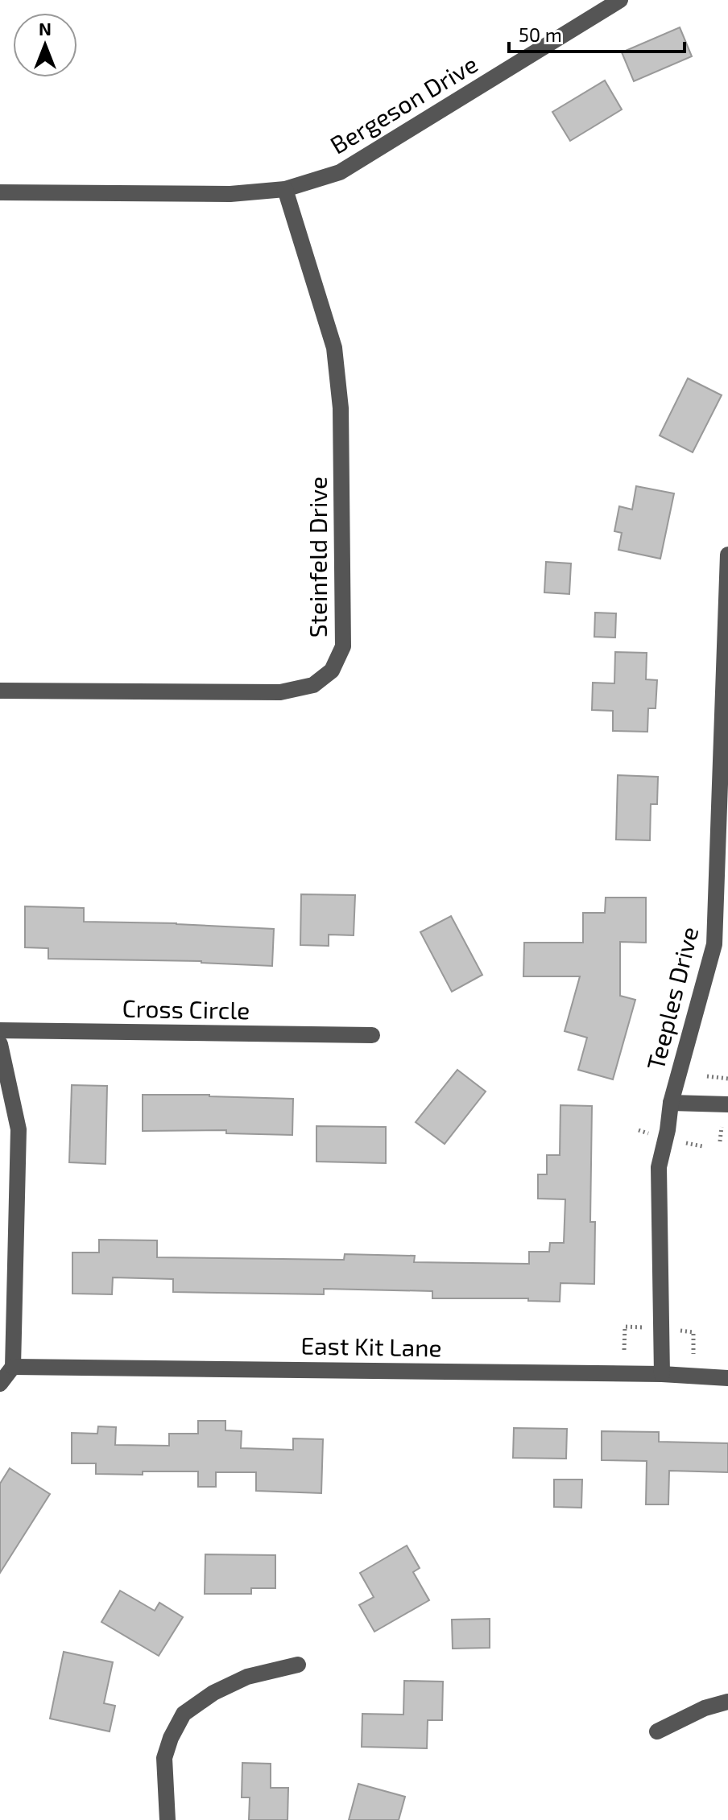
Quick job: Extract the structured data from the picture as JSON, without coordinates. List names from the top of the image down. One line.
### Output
{"streets":{"street":["Bergeson Drive","Steinfeld Drive","Teeples Drive","Cross Circle","East Kit Lane"]},"crossings":[["Bergeson Drive","Steinfeld Drive"],["Teeples Drive","East Kit Lane"]],"scale_bar":"50 m","north":"top"}
